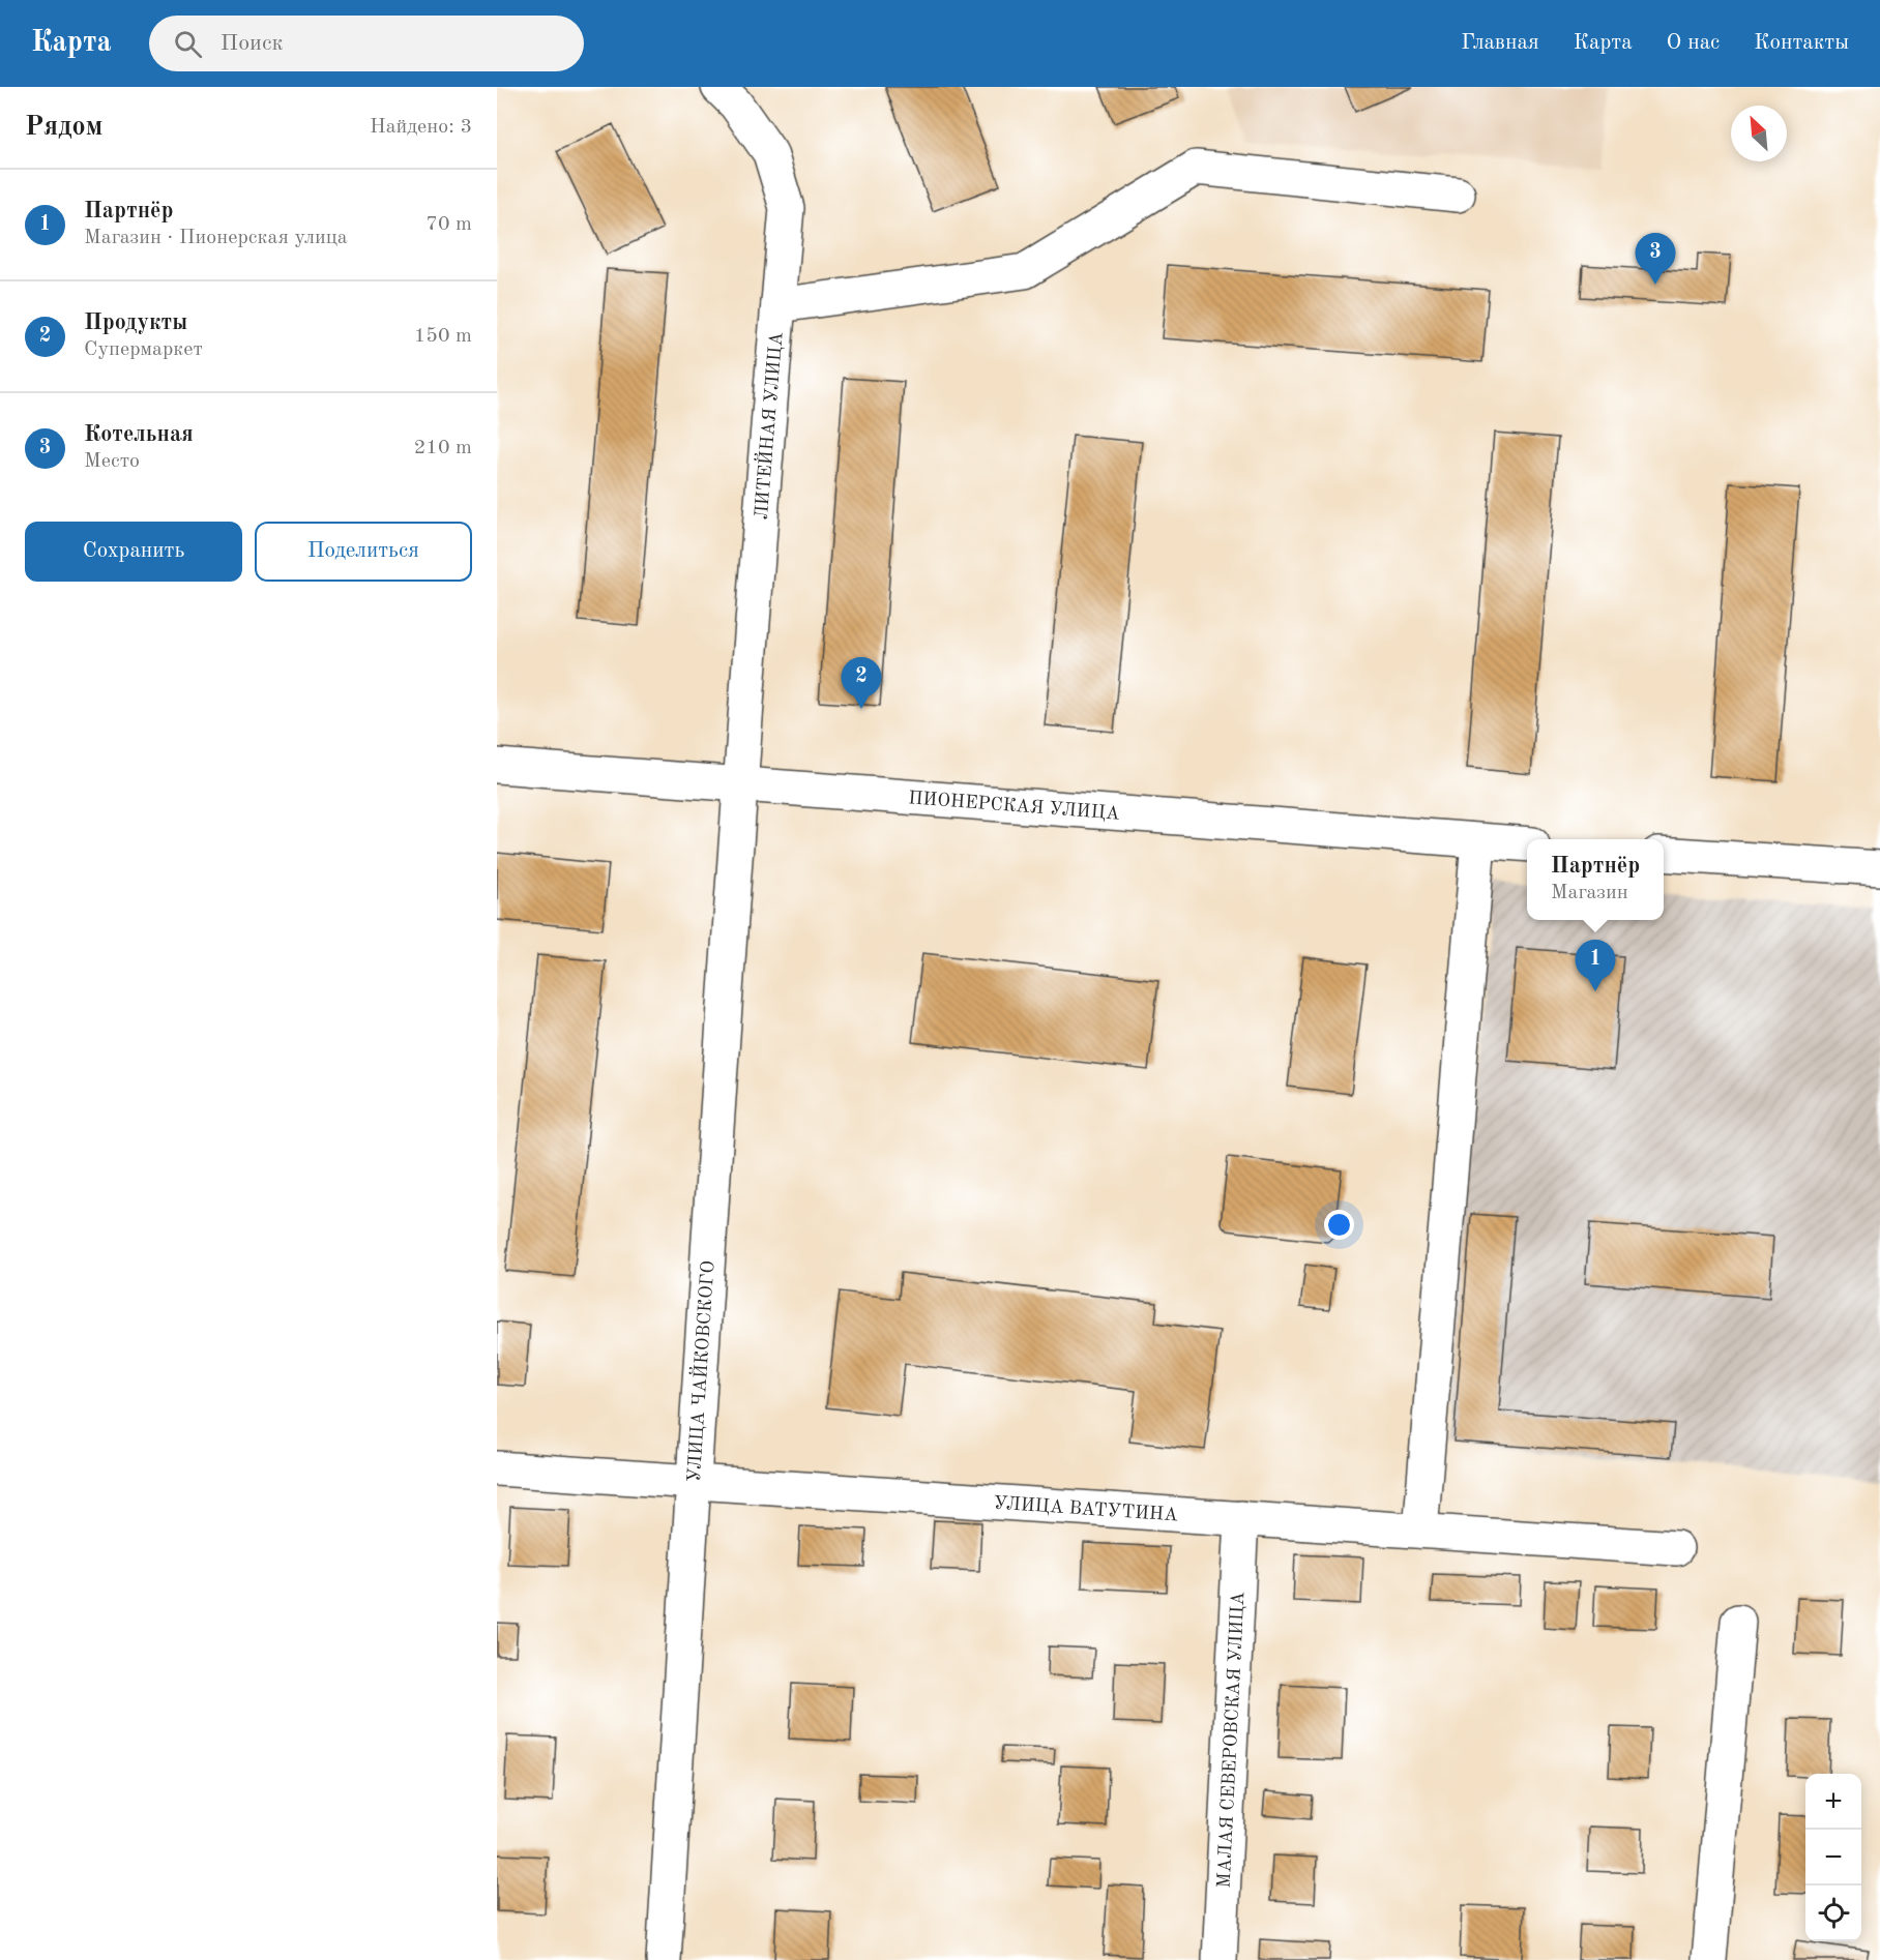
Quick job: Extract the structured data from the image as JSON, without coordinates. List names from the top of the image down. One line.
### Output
{"streets":{"street":["ЛИТЕЙНАЯ УЛИЦА","ПИОНЕРСКАЯ УЛИЦА","УЛИЦА ЧАЙКОВСКОГО","УЛИЦА ВАТУТИНА","МАЛАЯ СЕВЕРОВСКАЯ УЛИЦА"]},"crossings":[["ЛИТЕЙНАЯ УЛИЦА","ПИОНЕРСКАЯ УЛИЦА"],["ЛИТЕЙНАЯ УЛИЦА","УЛИЦА ЧАЙКОВСКОГО"],["ПИОНЕРСКАЯ УЛИЦА","УЛИЦА ЧАЙКОВСКОГО"],["УЛИЦА ЧАЙКОВСКОГО","УЛИЦА ВАТУТИНА"],["УЛИЦА ВАТУТИНА","МАЛАЯ СЕВЕРОВСКАЯ УЛИЦА"]],"north":"top left","page":{"header":"Карта","search":"Поиск","nav":["Главная","Карта","О нас","Контакты"],"heading":["Рядом","Найдено: 3"],"list":[{"mark":"1","name":"Партнёр","note":"Магазин · Пионерская улица","value":"70 m"},{"mark":"2","name":"Продукты","note":"Супермаркет","value":"150 m"},{"mark":"3","name":"Котельная","note":"Место","value":"210 m"}],"pins":["3","2","1"],"buttons":["Сохранить","Поделиться"],"popup":["Партнёр","Магазин"],"map_buttons":["+","−"]}}
